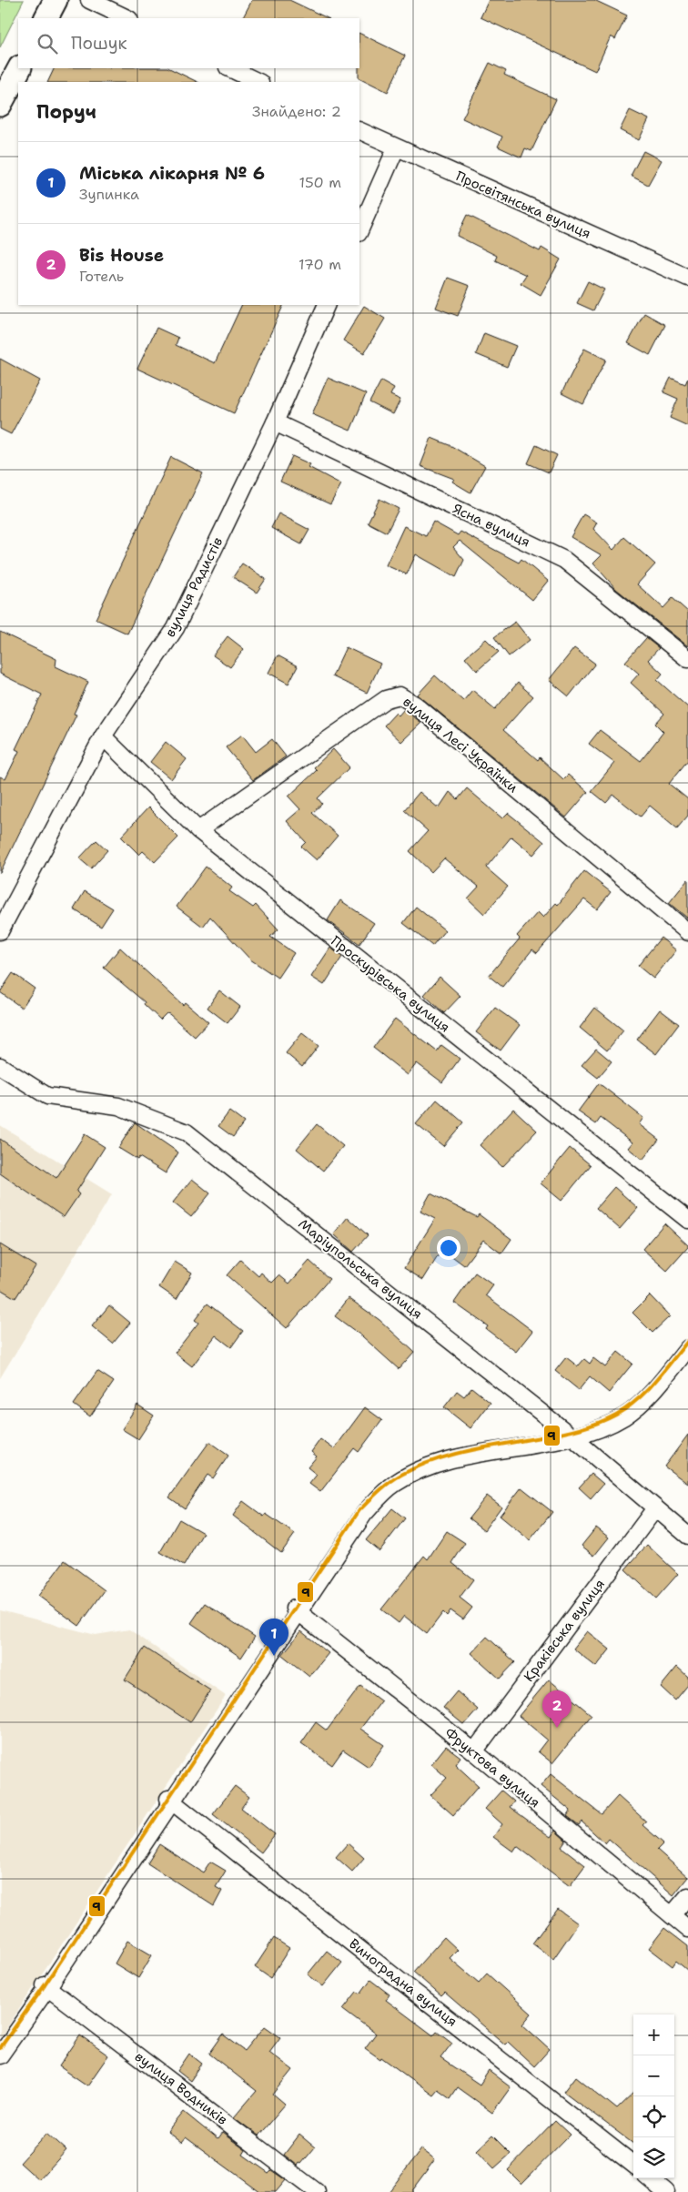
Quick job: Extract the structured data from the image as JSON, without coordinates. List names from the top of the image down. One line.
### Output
{"streets":{"street":["Просвітянська вулиця","Ясна вулиця","вулиця Радистів","вулиця Лесі Українки","Проскурівська вулиця","Маріупольська вулиця","Краківська вулиця","Фруктова вулиця","Виноградна вулиця","вулиця Водників"]},"crossings":[["Ясна вулиця","вулиця Радистів"],["вулиця Радистів","Проскурівська вулиця"],["вулиця Лесі Українки","Проскурівська вулиця"],["Маріупольська вулиця","Краківська вулиця"],["Краківська вулиця","Фруктова вулиця"]],"lines":["transit line 9"],"page":{"search":"Пошук","heading":["Поруч","Знайдено: 2"],"list":[{"mark":"1","name":"Міська лікарня № 6","note":"Зупинка","value":"150 m"},{"mark":"2","name":"Bis House","note":"Готель","value":"170 m"}],"pins":["1","2"],"map_buttons":["+","−"]}}
